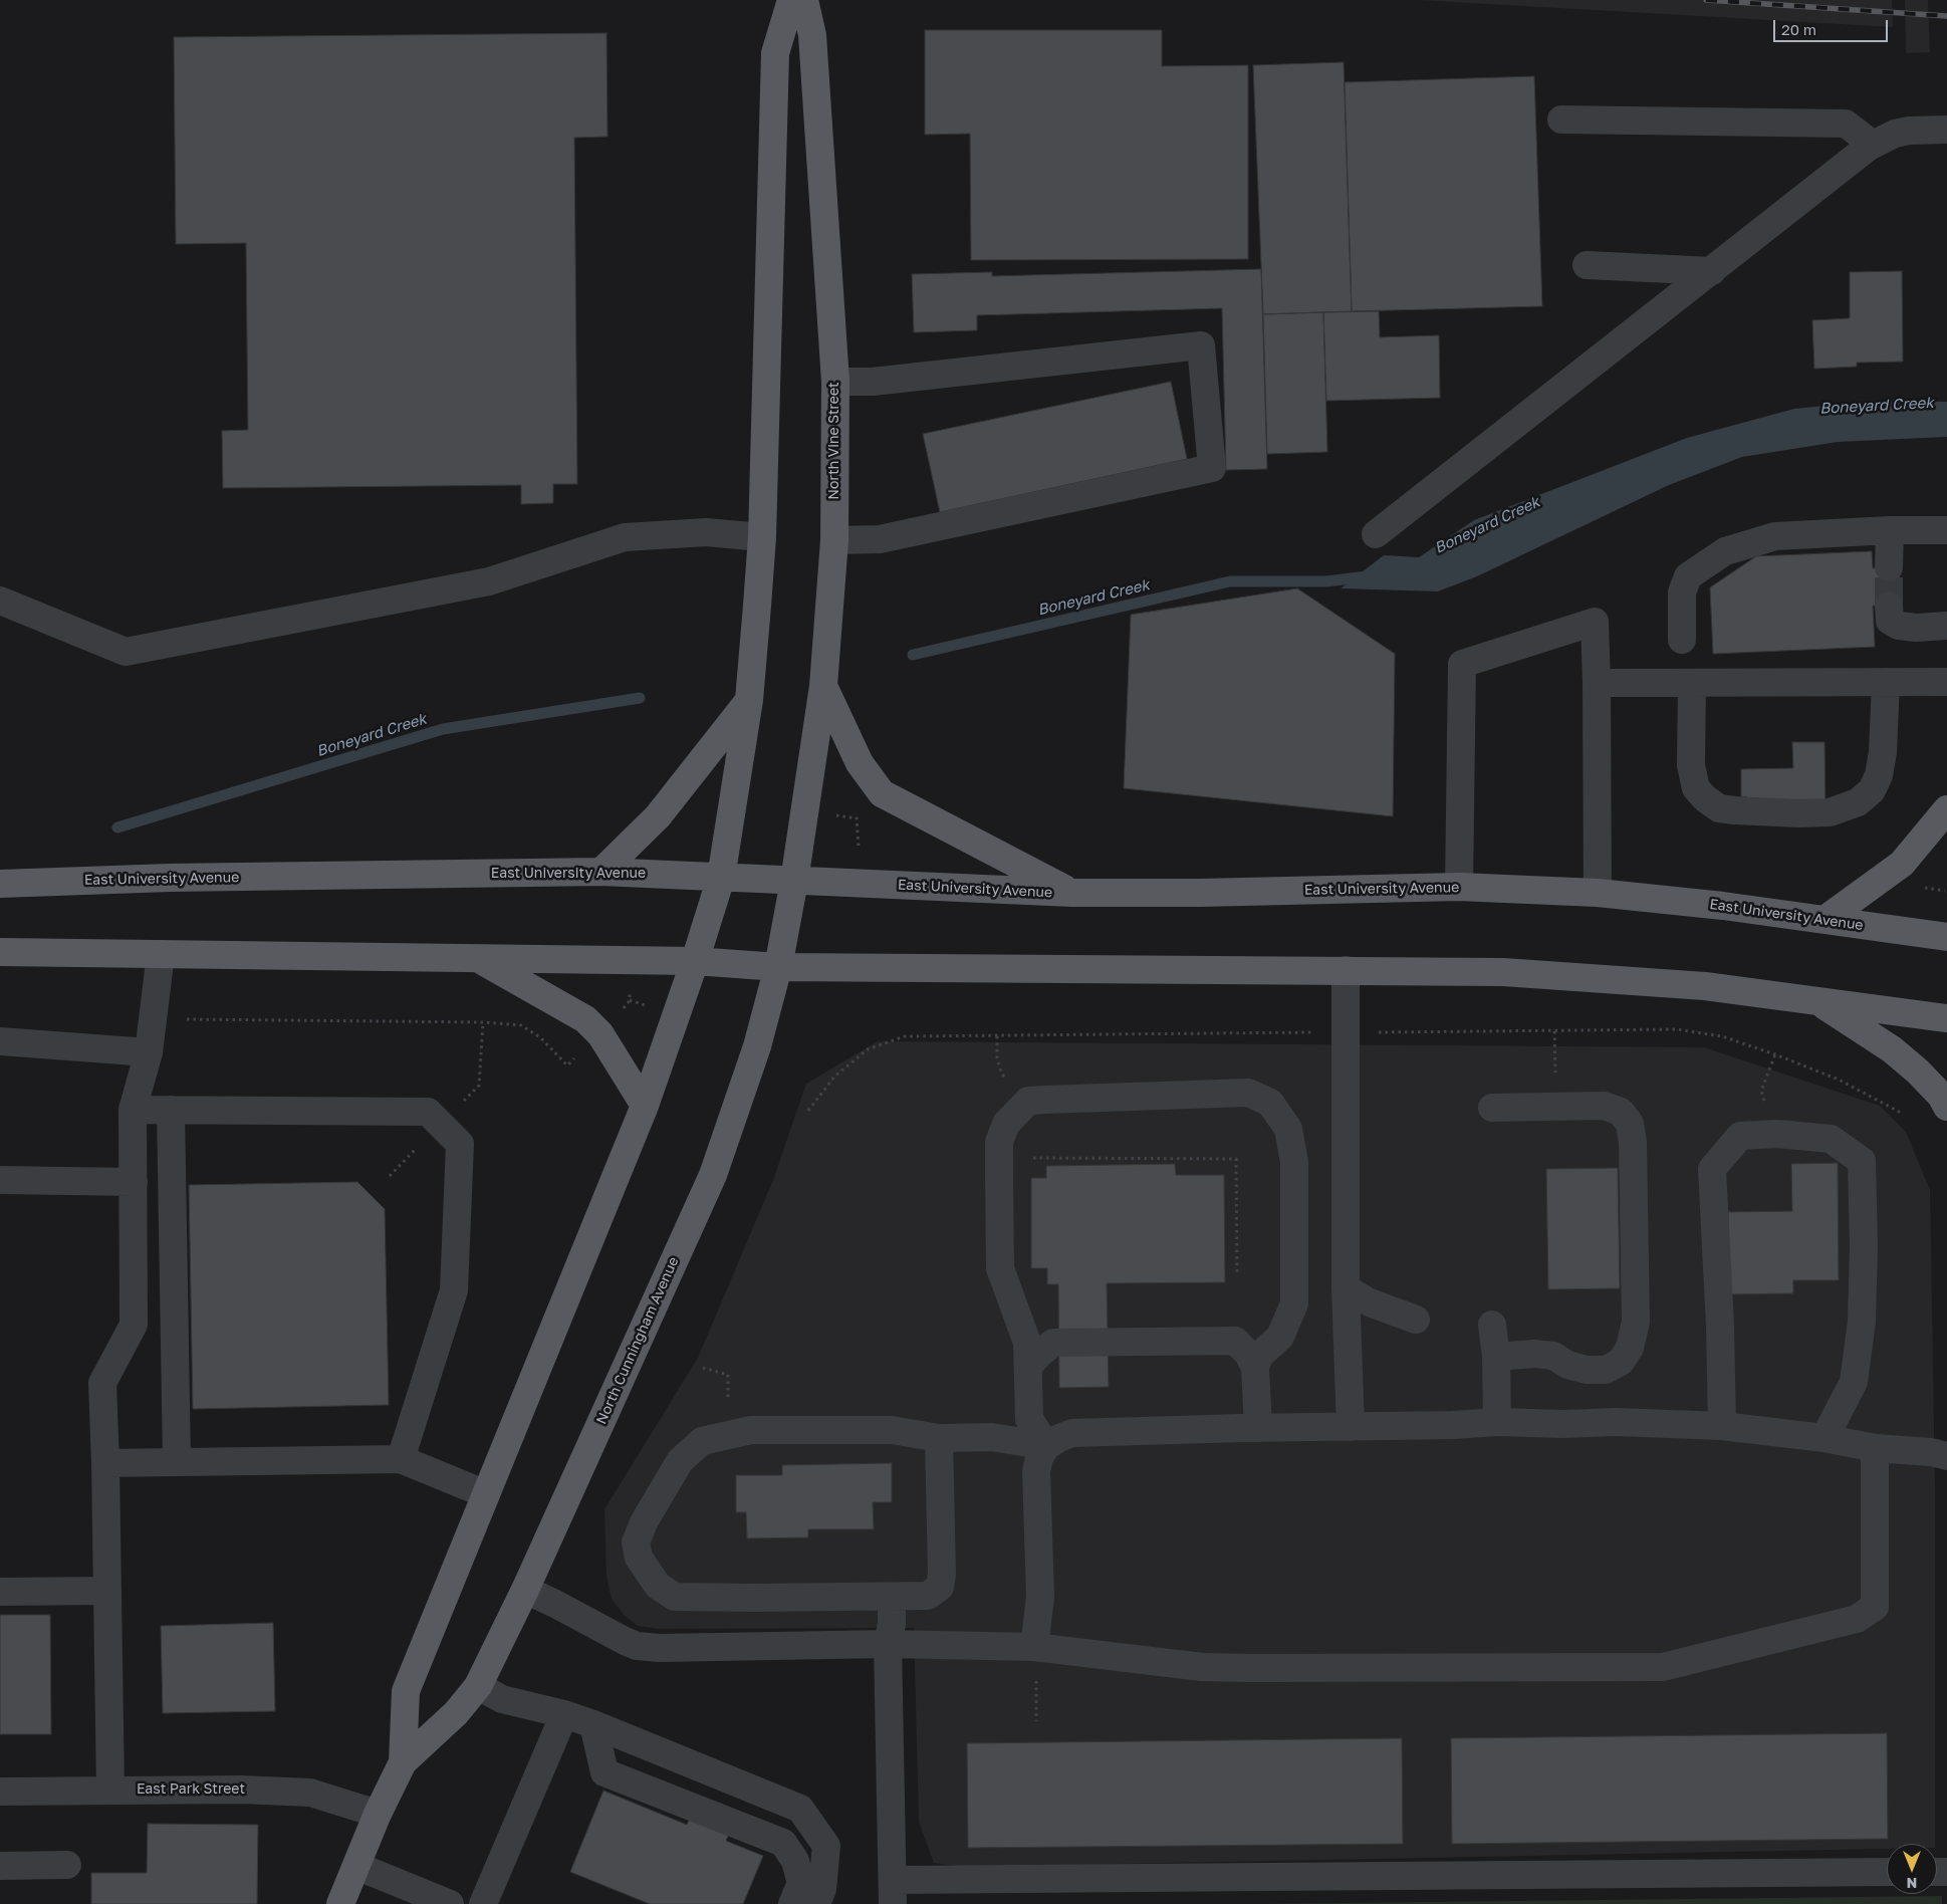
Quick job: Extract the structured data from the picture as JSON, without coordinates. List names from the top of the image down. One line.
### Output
{"streets":{"main road":["North Vine Street","East University Avenue","North Cunningham Avenue"],"street":["East Park Street"]},"crossings":[["North Vine Street","East University Avenue"],["North Vine Street","North Cunningham Avenue"],["East University Avenue","North Cunningham Avenue"],["North Cunningham Avenue","East Park Street"]],"water":["Boneyard Creek"],"scale_bar":"20 m","north":"bottom"}
